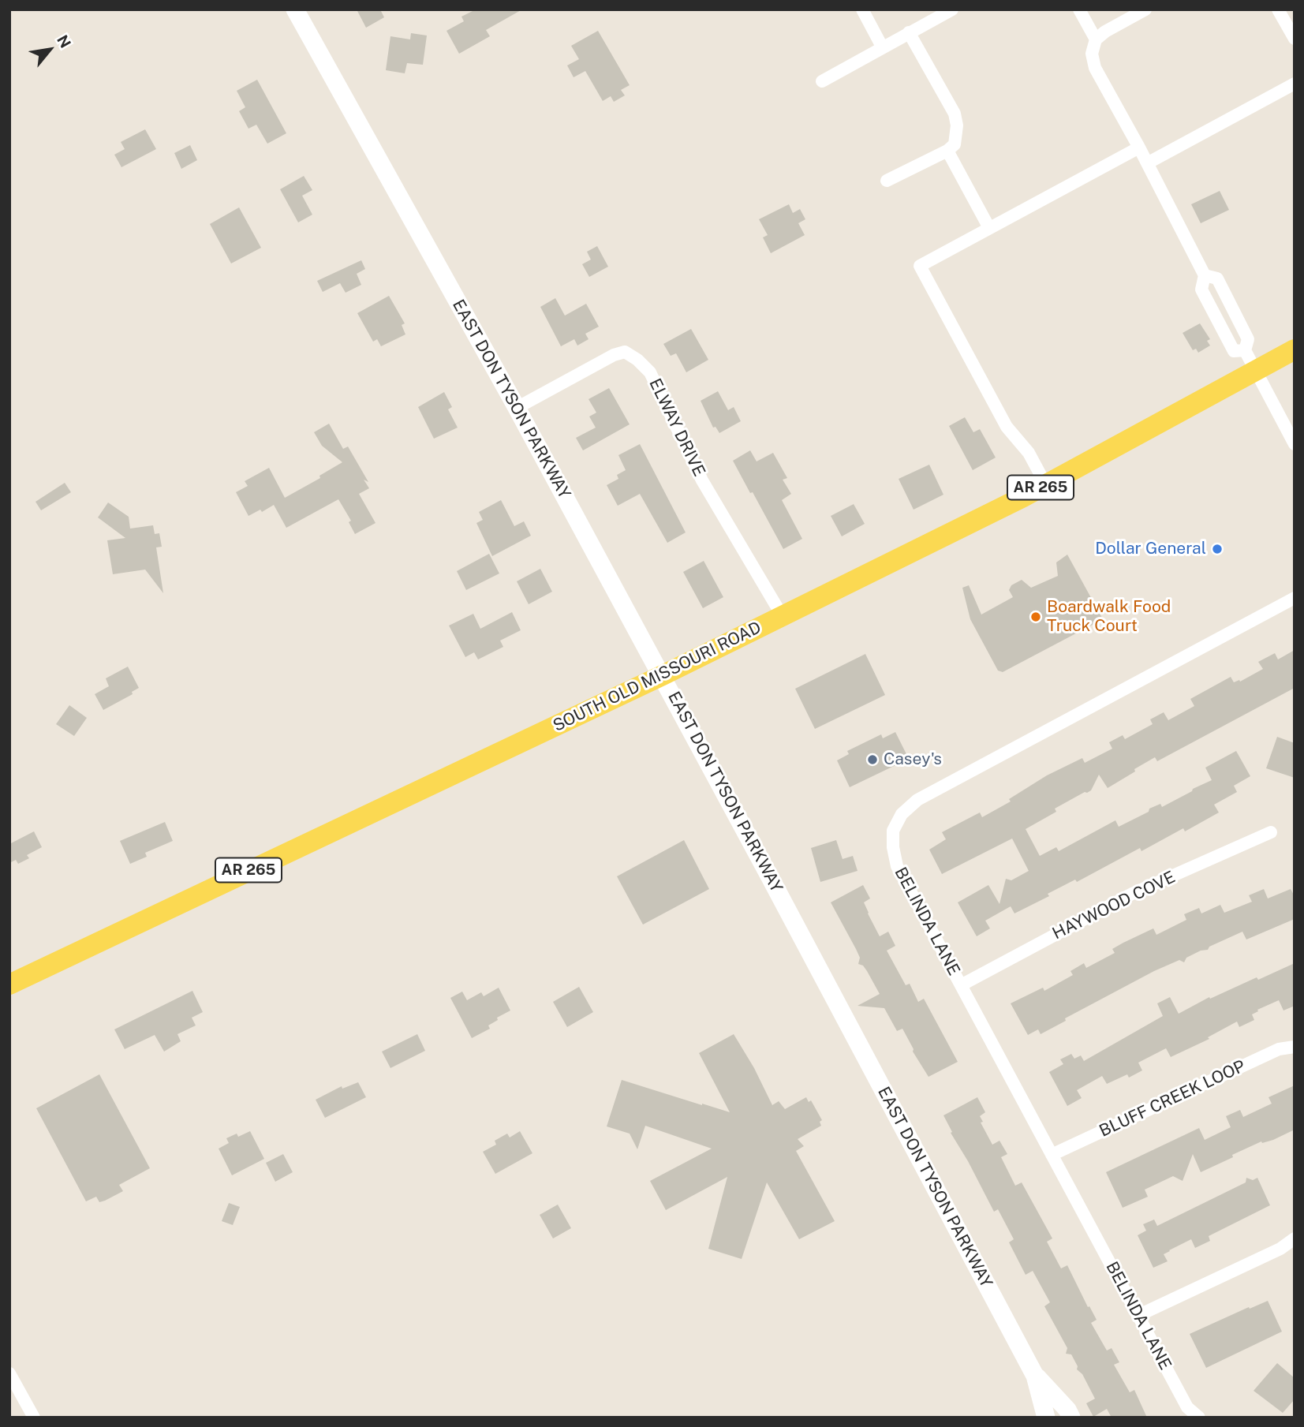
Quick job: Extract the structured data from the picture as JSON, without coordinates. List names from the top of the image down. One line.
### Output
{"streets":{"main road":["EAST DON TYSON PARKWAY","AR 265","SOUTH OLD MISSOURI ROAD"],"street":["ELWAY DRIVE","HAYWOOD COVE","BELINDA LANE","BLUFF CREEK LOOP"]},"crossings":[["EAST DON TYSON PARKWAY","ELWAY DRIVE"],["EAST DON TYSON PARKWAY","SOUTH OLD MISSOURI ROAD"],["ELWAY DRIVE","SOUTH OLD MISSOURI ROAD"],["HAYWOOD COVE","BELINDA LANE"],["BELINDA LANE","BLUFF CREEK LOOP"]],"places":["Dollar General","Boardwalk Food Truck Court","Casey's"],"north":"top right"}
